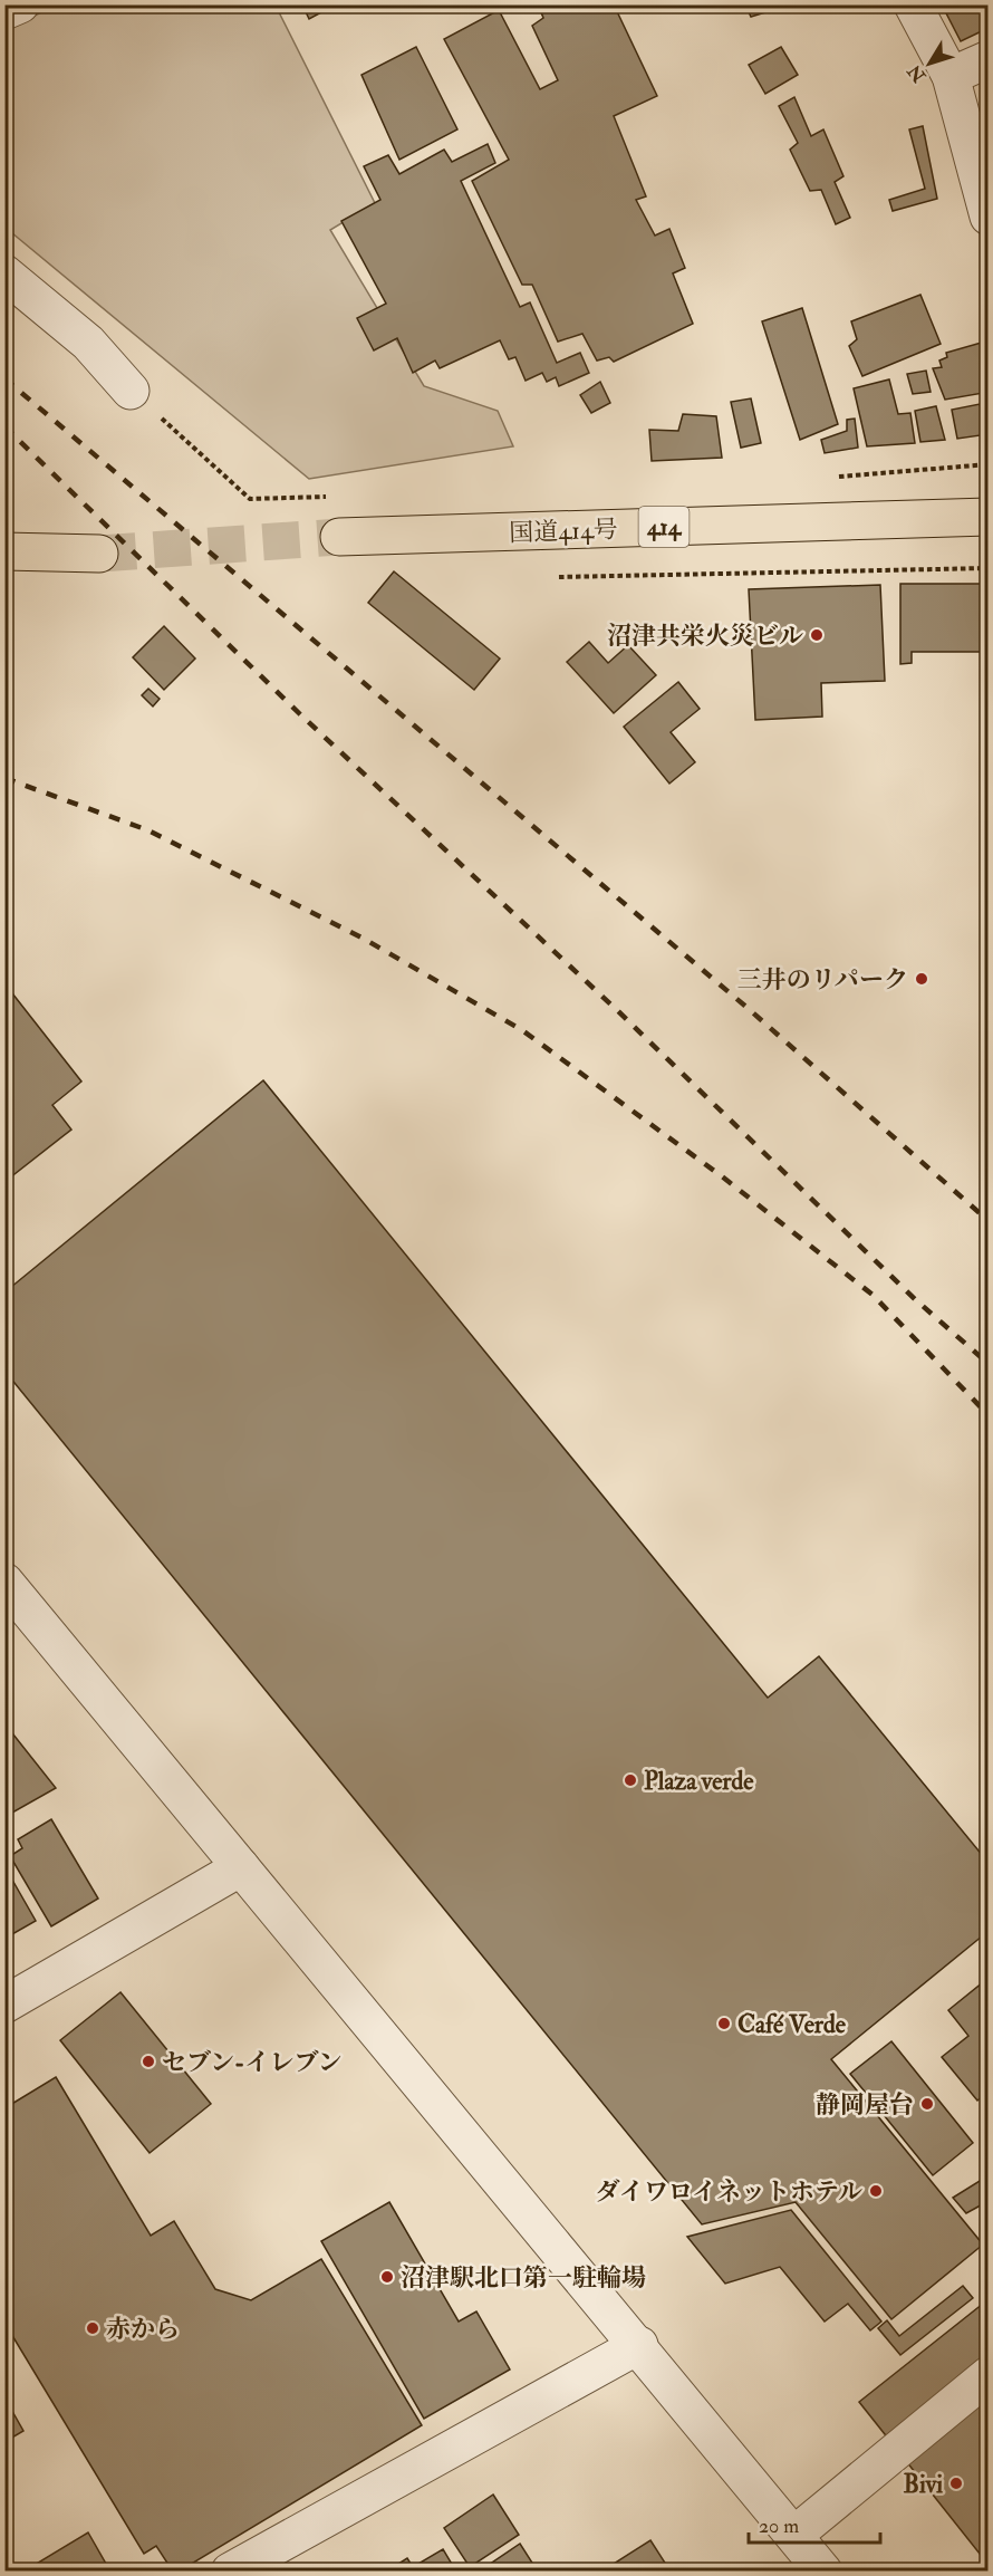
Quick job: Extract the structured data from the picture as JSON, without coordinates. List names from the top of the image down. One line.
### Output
{"streets":{"highway":["414","国道414号"]},"places":["沼津共栄火災ビル","三井のリパーク","Plaza verde","Café Verde","セブン-イレブン","静岡屋台","ダイワロイネットホテル","沼津駅北口第一駐輪場","赤から","Bivi"],"scale_bar":"20 m","north":"bottom left"}
